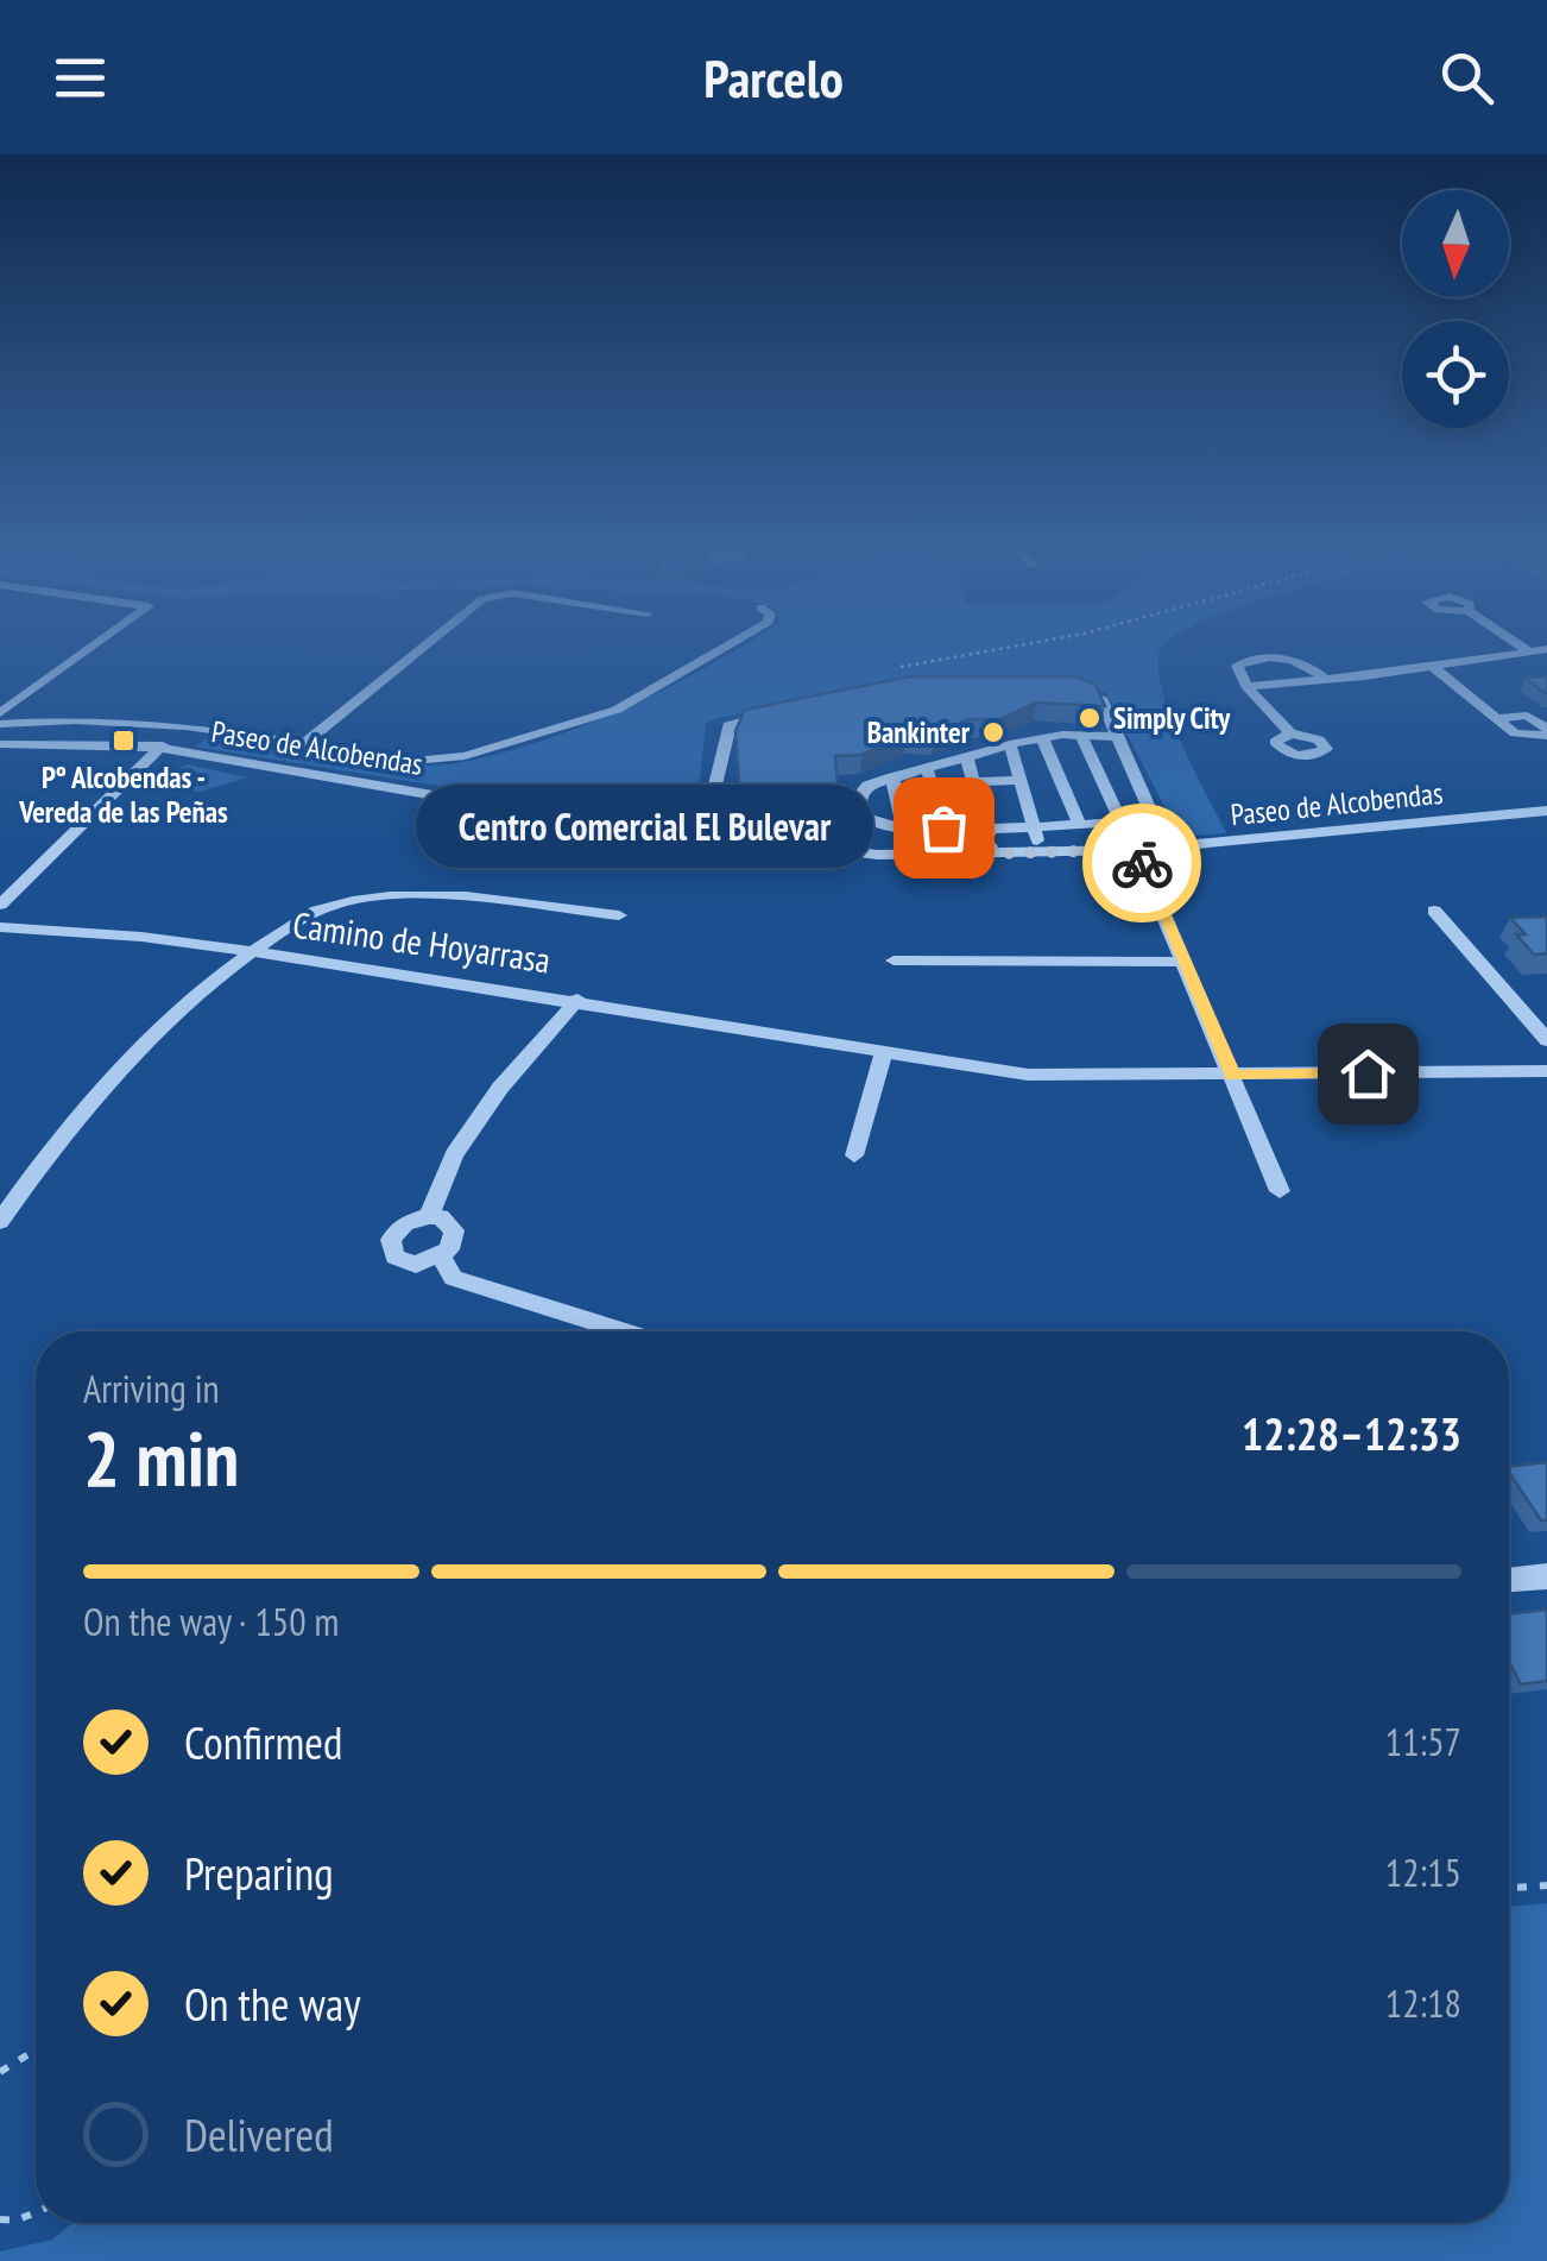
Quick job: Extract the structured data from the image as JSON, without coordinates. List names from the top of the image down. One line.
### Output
{"streets":{"street":["Paseo de Alcobendas","Camino de Hoyarrasa"]},"places":{"other":["Simply City","Bankinter","Centro Comercial El Bulevar"],"transit":["Pº Alcobendas - Vereda de las Peñas"]},"north":"bottom","page":{"header":"Parcelo","bubble":"Centro Comercial El Bulevar","heading":["2 min","Arriving in","12:28–12:33"],"bar":"On the way · 150 m","list":[["Confirmed","11:57"],["Preparing","12:15"],["On the way","12:18"],"Delivered"]}}
